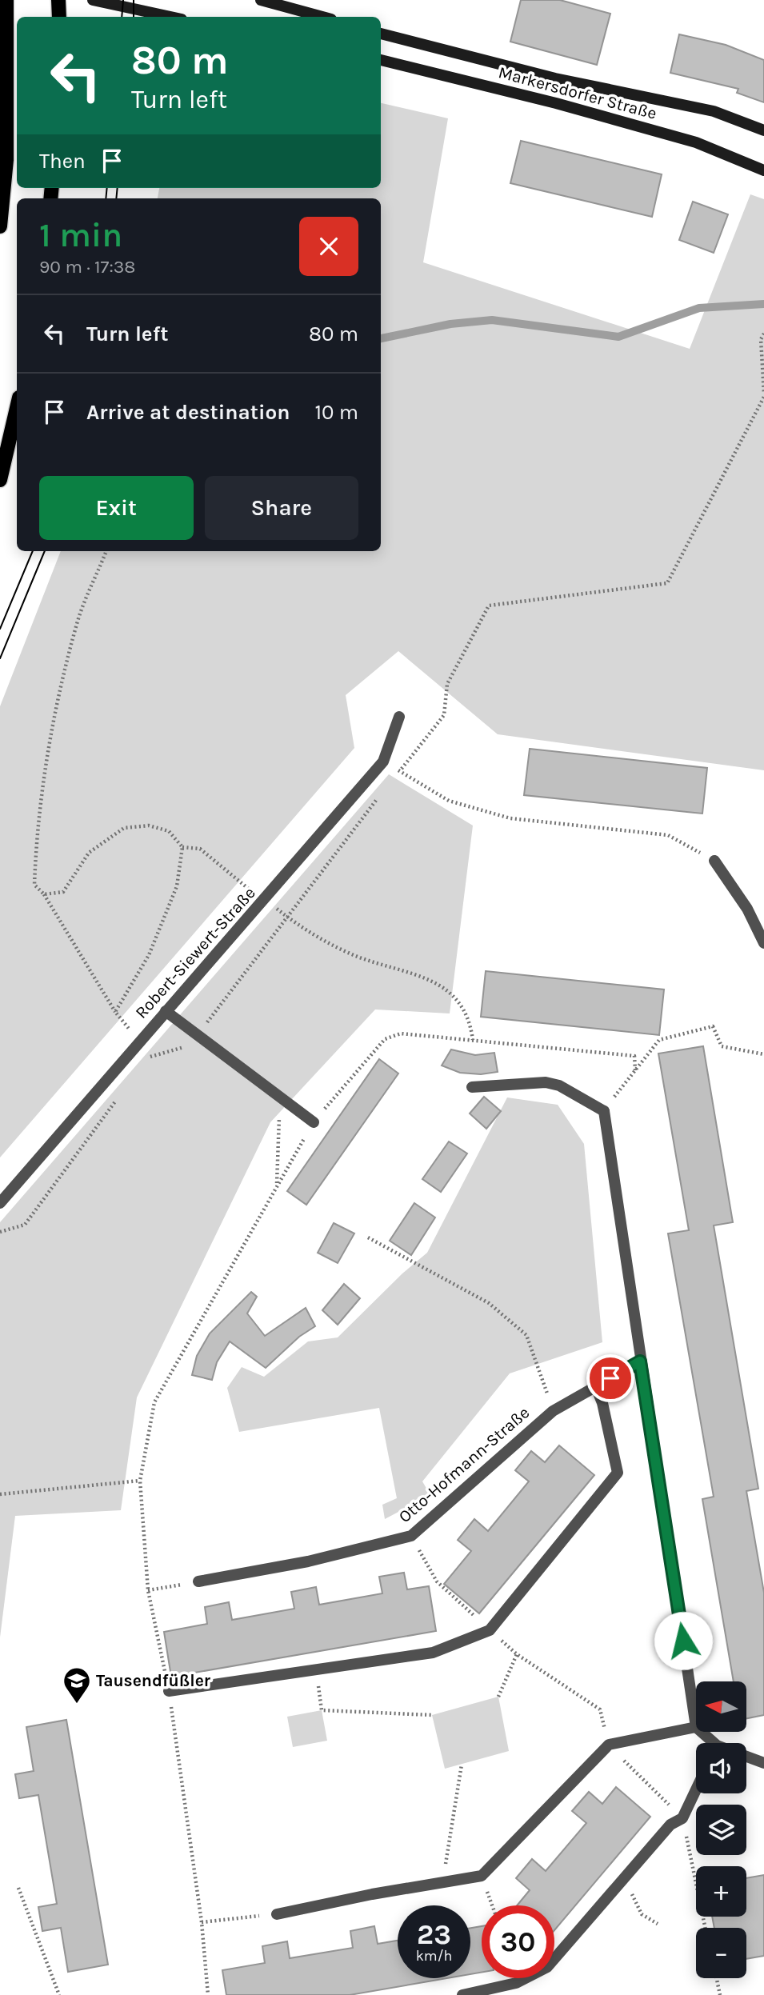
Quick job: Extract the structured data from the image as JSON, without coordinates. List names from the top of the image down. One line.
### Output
{"streets":{"main road":["Markersdorfer Straße"],"street":["Robert-Siewert-Straße","Otto-Hofmann-Straße"]},"places":{"school or university":["Tausendfüßler"]},"north":"left","page":{"turn":["80 m","Turn left"],"then":"Then","heading":["1 min","90 m · 17:38"],"list":[{"name":"Turn left","value":"80 m"},{"name":"Arrive at destination","value":"10 m"}],"buttons":["Exit","Share"],"map_buttons":["+","−"],"speed":"23 km/h","limit":"30"}}
